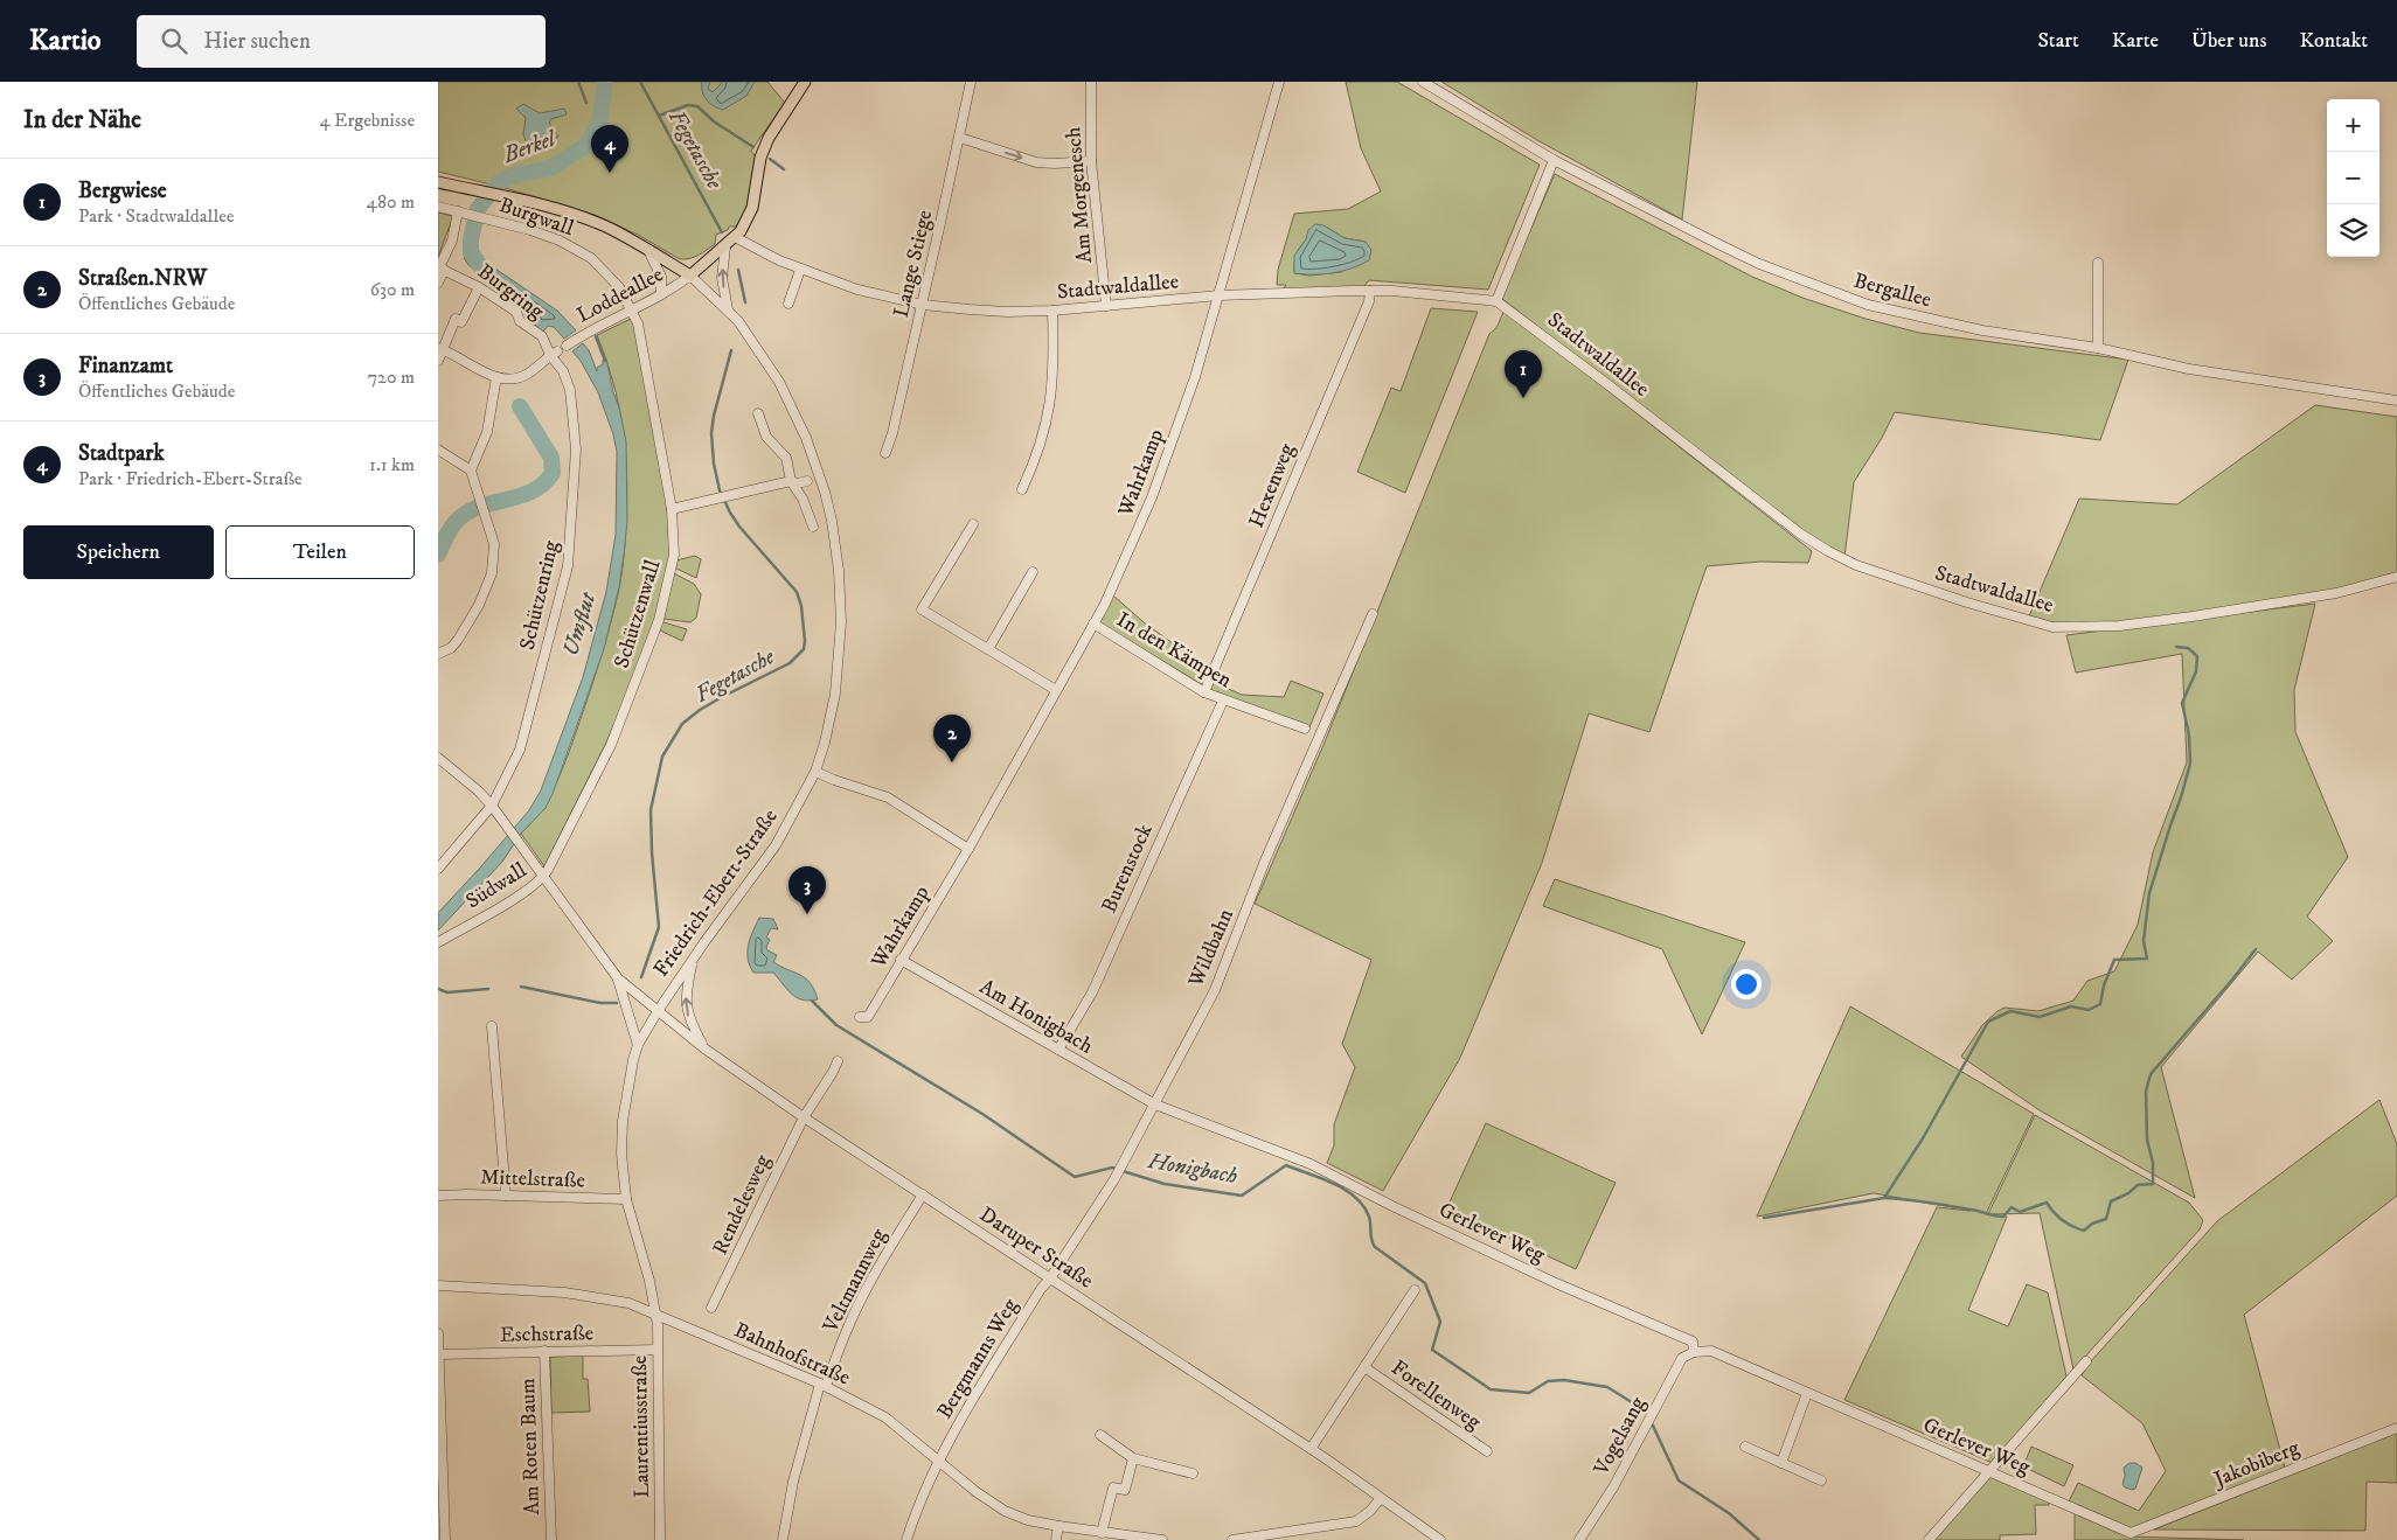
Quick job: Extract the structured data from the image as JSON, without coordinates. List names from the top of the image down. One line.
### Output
{"streets":{"main road":["Friedrich-Ebert-Straße"],"street":["Am Morgenesch","Burgwall","Lange Stiege","Stadtwaldallee","Bergallee","Burgring","Loddeallee","Wahrkamp","Hexenweg","Schützenring","Schützenwall","In den Kämpen","Burenstock","Südwall","Wildbahn","Am Honigbach","Mittelstraße","Rendelesweg","Gerlever Weg","Daruper Straße","Veltmannweg","Eschstraße","Bahnhofstraße","Bergmanns Weg","Forellenweg","Laurentiusstraße","Vogelsang","Am Roten Baum","Jakobiberg"]},"crossings":[["Am Morgenesch","Stadtwaldallee"],["Burgwall","Loddeallee"],["Burgwall","Schützenwall"],["Lange Stiege","Stadtwaldallee"],["Stadtwaldallee","Wahrkamp"],["Stadtwaldallee","Hexenweg"],["Burgring","Schützenring"],["Loddeallee","Schützenwall"],["Loddeallee","Friedrich-Ebert-Straße"],["Wahrkamp","In den Kämpen"],["Wahrkamp","Am Honigbach"],["Hexenweg","In den Kämpen"],["Schützenring","Daruper Straße"],["Schützenwall","Südwall"],["Schützenwall","Daruper Straße"],["In den Kämpen","Burenstock"],["Burenstock","Am Honigbach"],["Südwall","Daruper Straße"],["Friedrich-Ebert-Straße","Daruper Straße"],["Friedrich-Ebert-Straße","Laurentiusstraße"],["Wildbahn","Am Honigbach"],["Wildbahn","Gerlever Weg"],["Wildbahn","Daruper Straße"],["Wildbahn","Bergmanns Weg"],["Am Honigbach","Gerlever Weg"],["Mittelstraße","Laurentiusstraße"],["Rendelesweg","Daruper Straße"],["Gerlever Weg","Vogelsang"],["Gerlever Weg","Jakobiberg"],["Daruper Straße","Veltmannweg"],["Daruper Straße","Bergmanns Weg"],["Daruper Straße","Forellenweg"],["Daruper Straße","Laurentiusstraße"],["Veltmannweg","Bahnhofstraße"],["Eschstraße","Laurentiusstraße"],["Eschstraße","Am Roten Baum"],["Bahnhofstraße","Bergmanns Weg"],["Bahnhofstraße","Laurentiusstraße"]],"water":["Berkel","Fegetasche","Umflut","Honigbach"],"page":{"header":"Kartio","search":"Hier suchen","nav":["Start","Karte","Über uns","Kontakt"],"heading":["In der Nähe","4 Ergebnisse"],"map_buttons":["+","−"],"pins":["4","1","2","3"],"list":[{"mark":"1","name":"Bergwiese","note":"Park · Stadtwaldallee","value":"480 m"},{"mark":"2","name":"Straßen.NRW","note":"Öffentliches Gebäude","value":"630 m"},{"mark":"3","name":"Finanzamt","note":"Öffentliches Gebäude","value":"720 m"},{"mark":"4","name":"Stadtpark","note":"Park · Friedrich-Ebert-Straße","value":"1.1 km"}],"buttons":["Speichern","Teilen"]}}
